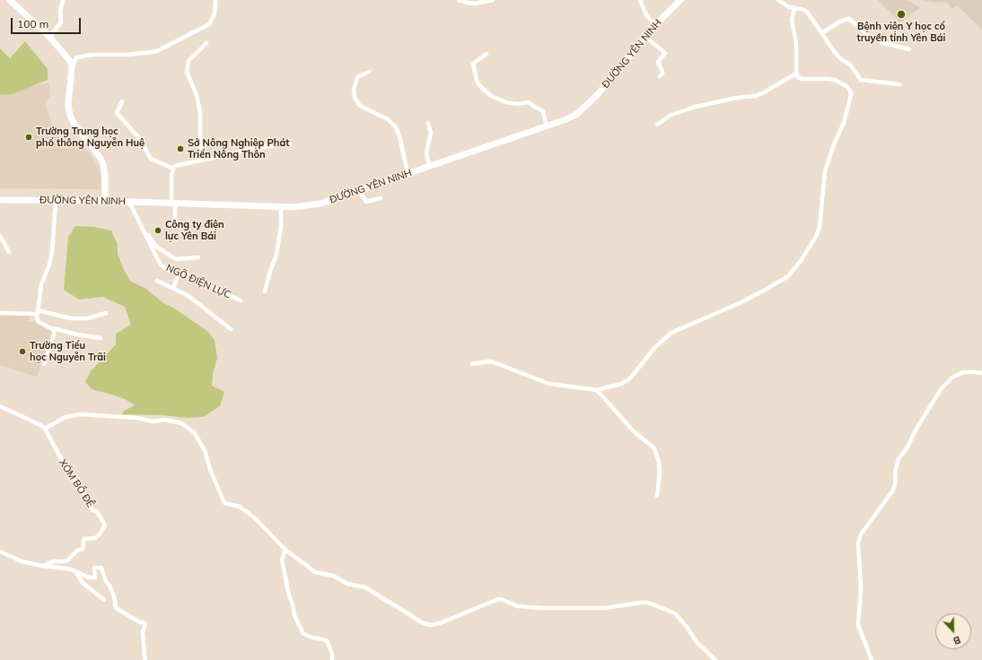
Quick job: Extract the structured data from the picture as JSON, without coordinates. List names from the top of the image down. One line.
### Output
{"streets":{"main road":["ĐƯỜNG YÊN NINH"],"street":["NGÕ ĐIỆN LỰC","XÓM BỒ ĐỀ"]},"crossings":[["ĐƯỜNG YÊN NINH","NGÕ ĐIỆN LỰC"]],"places":["Bệnh viện Y học cổ truyền tỉnh Yên Bái","Trường Trung học phổ thông Nguyễn Huệ","Sở Nông Nghiệp Phát Triển Nông Thôn","Công ty điện lực Yên Bái","Trường Tiểu học Nguyễn Trãi"],"scale_bar":"100 m","north":"bottom"}
